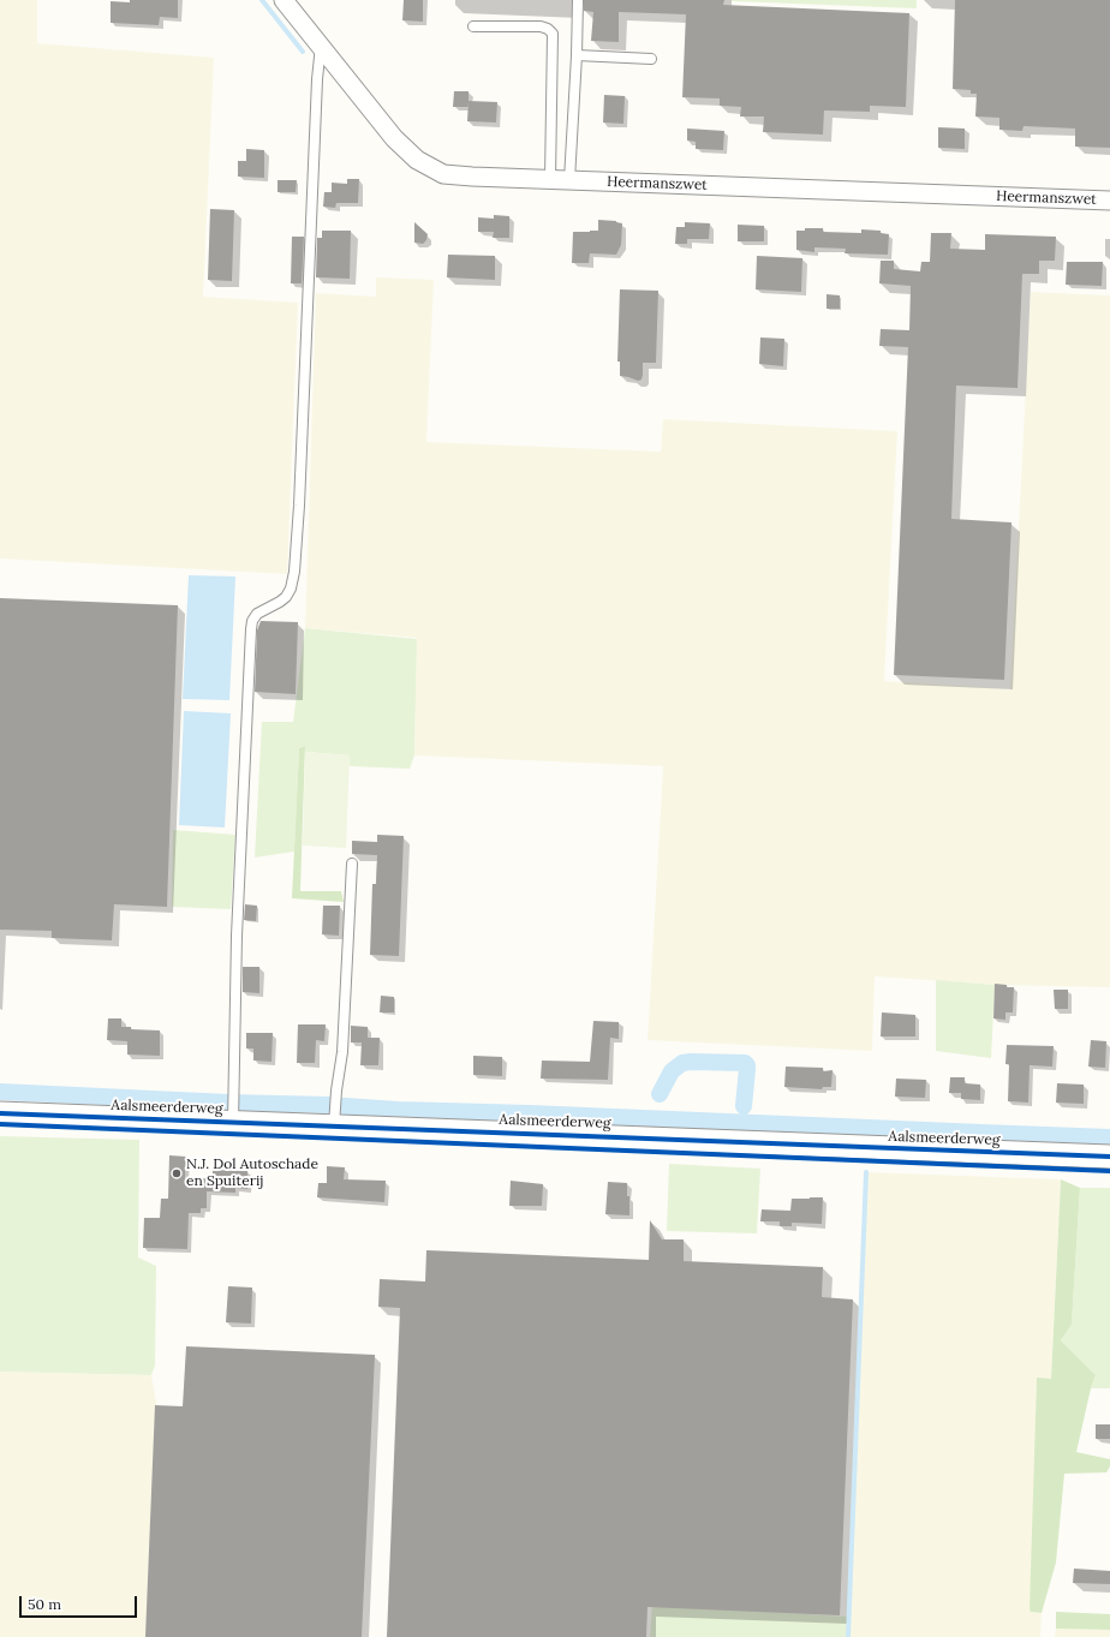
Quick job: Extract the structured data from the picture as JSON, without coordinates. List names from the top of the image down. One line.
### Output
{"streets":{"street":["Heermanszwet","Aalsmeerderweg"]},"places":["N.J. Dol Autoschade en Spuiterij"],"scale_bar":"50 m"}
